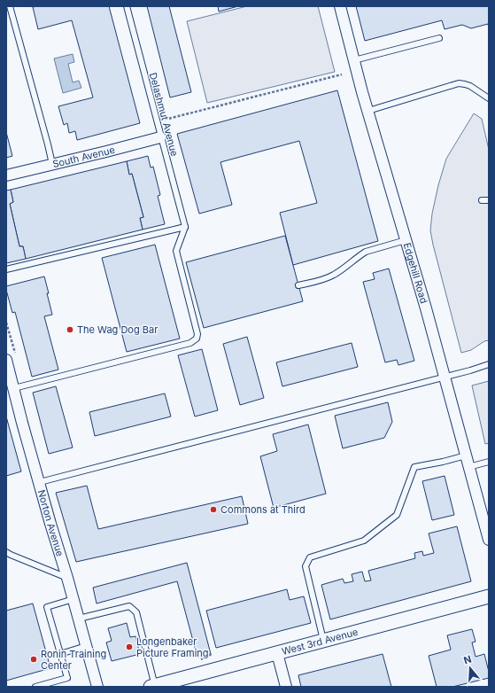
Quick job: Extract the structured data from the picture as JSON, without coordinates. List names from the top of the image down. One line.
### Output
{"streets":{"street":["South Avenue","Edgehill Road","Norton Avenue","West 3rd Avenue"],"lane":["Delashmut Avenue"]},"crossings":[["Delashmut Avenue","South Avenue"]],"places":["The Wag Dog Bar","Commons at Third","Longenbaker Picture Framing","Ronin Training Center"],"north":"top"}
